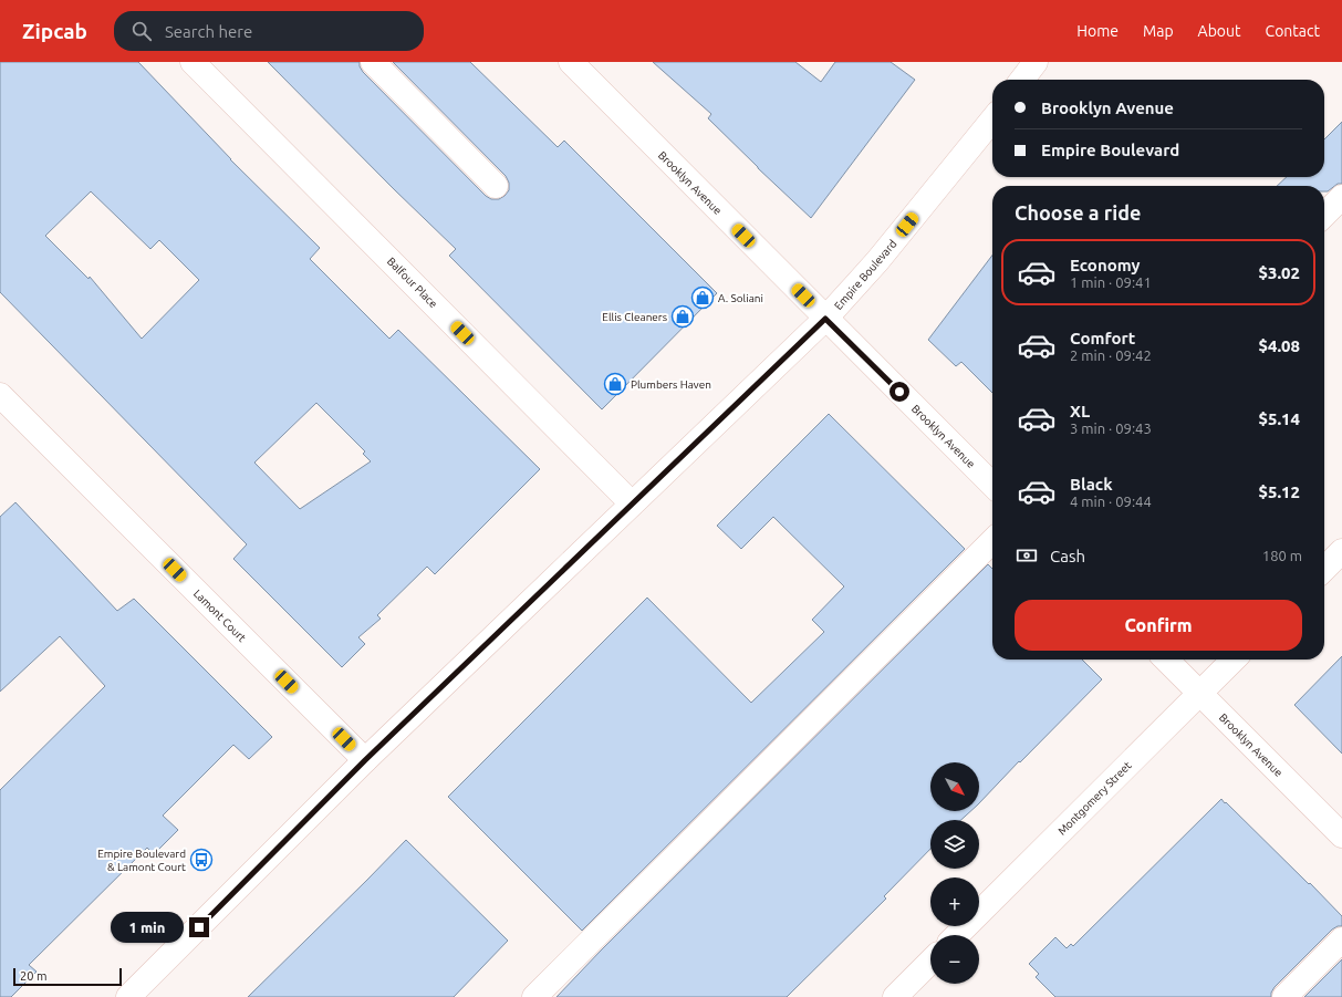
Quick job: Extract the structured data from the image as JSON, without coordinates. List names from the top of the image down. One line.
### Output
{"streets":{"street":["Brooklyn Avenue","Empire Boulevard","Balfour Place","Lamont Court","Montgomery Street"]},"crossings":[["Brooklyn Avenue","Empire Boulevard"],["Brooklyn Avenue","Montgomery Street"],["Empire Boulevard","Balfour Place"],["Empire Boulevard","Lamont Court"]],"places":{"shop":["A. Soliani","Ellis Cleaners","Plumbers Haven"],"bus stop":["Empire Boulevard & Lamont Court"]},"scale_bar":"20 m","north":"bottom right","page":{"header":"Zipcab","search":"Search here","nav":["Home","Map","About","Contact"],"banner":["Brooklyn Avenue","Empire Boulevard"],"heading":"Choose a ride","list":[{"name":"Economy","note":"1 min · 09:41","value":"$3.02"},{"name":"Comfort","note":"2 min · 09:42","value":"$4.08"},{"name":"XL","note":"3 min · 09:43","value":"$5.14"},{"name":"Black","note":"4 min · 09:44","value":"$5.12"}],"pay":["Cash","180 m"],"buttons":"Confirm","map_buttons":["+","−"],"bubble":"1 min","scale":"20 m"}}
